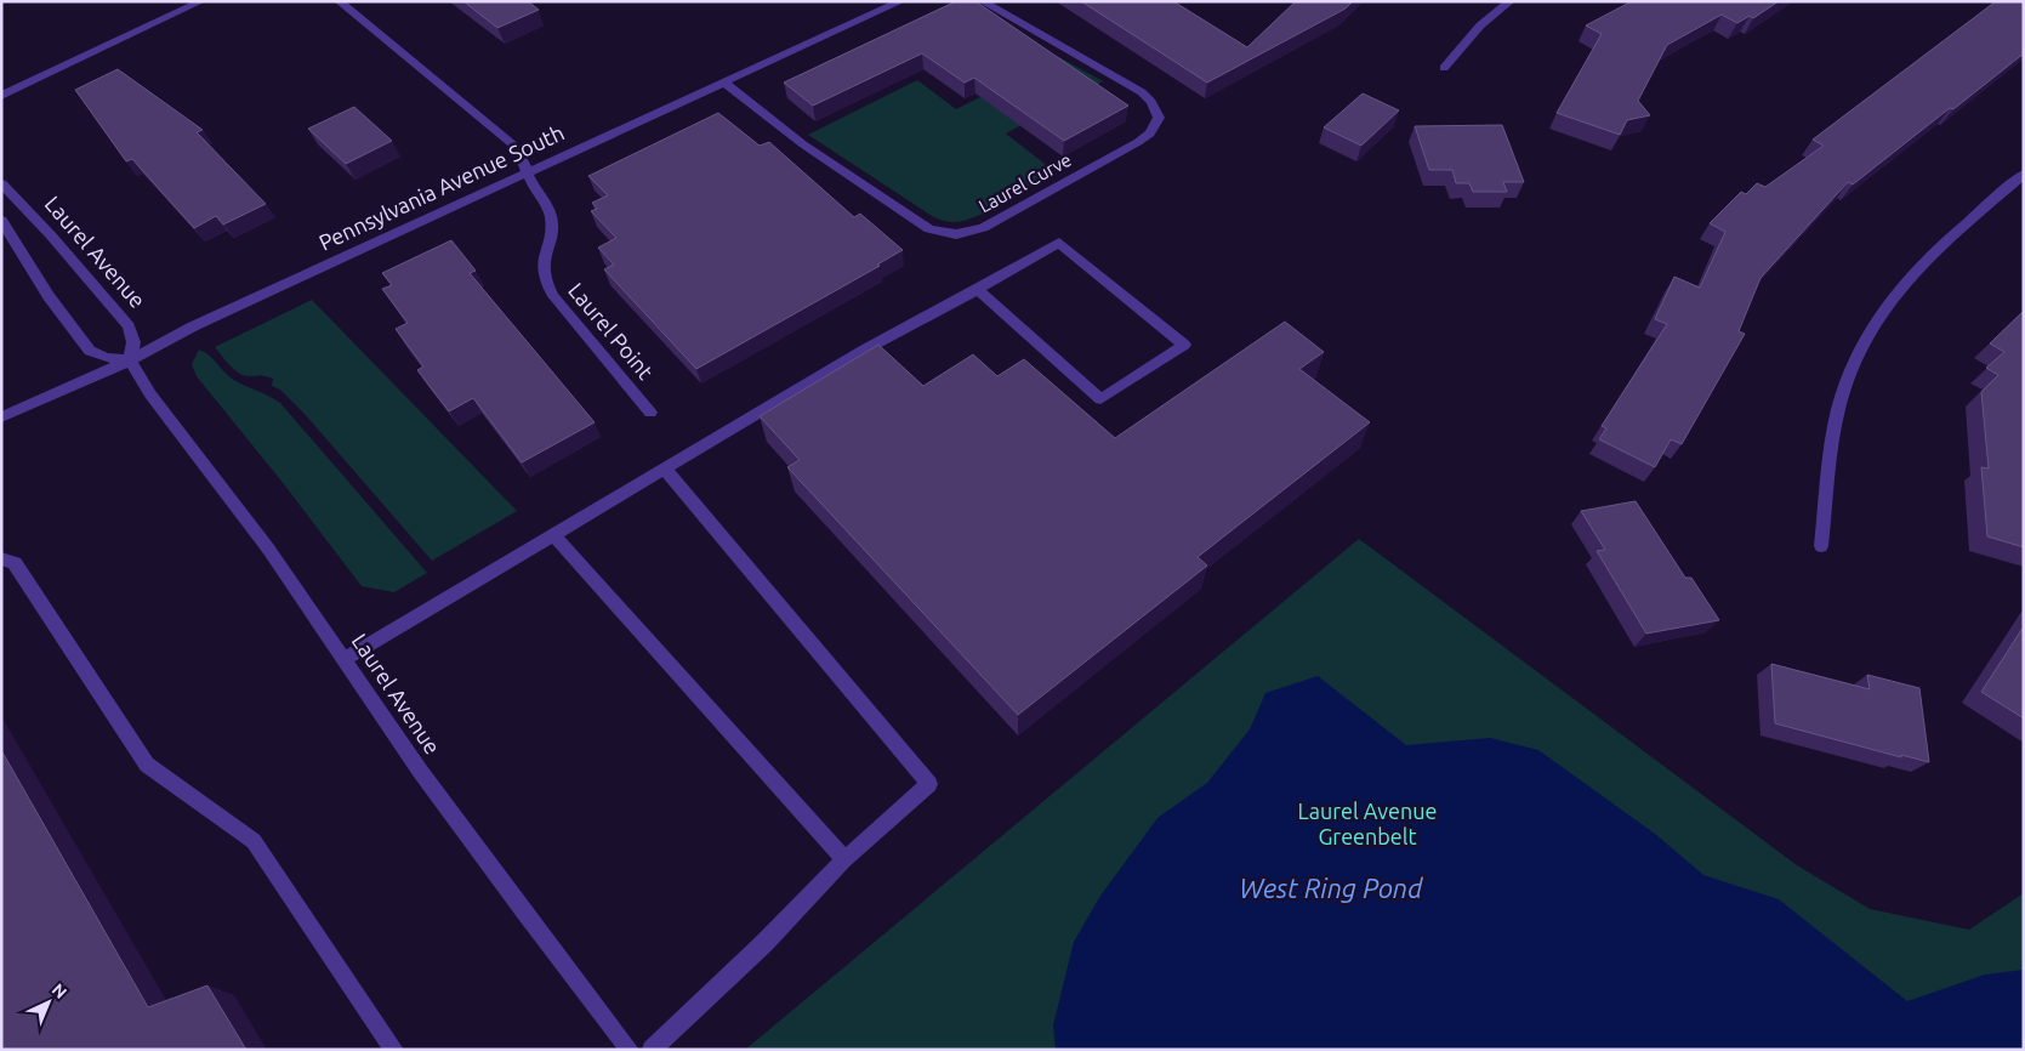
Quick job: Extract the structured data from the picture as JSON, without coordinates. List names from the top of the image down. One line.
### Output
{"streets":{"street":["Laurel Curve","Pennsylvania Avenue South","Laurel Avenue","Laurel Point"]},"crossings":[["Laurel Curve","Pennsylvania Avenue South"],["Pennsylvania Avenue South","Laurel Avenue"],["Pennsylvania Avenue South","Laurel Point"]],"water":["West Ring Pond"],"parks":["Laurel Avenue Greenbelt"],"north":"top right"}
